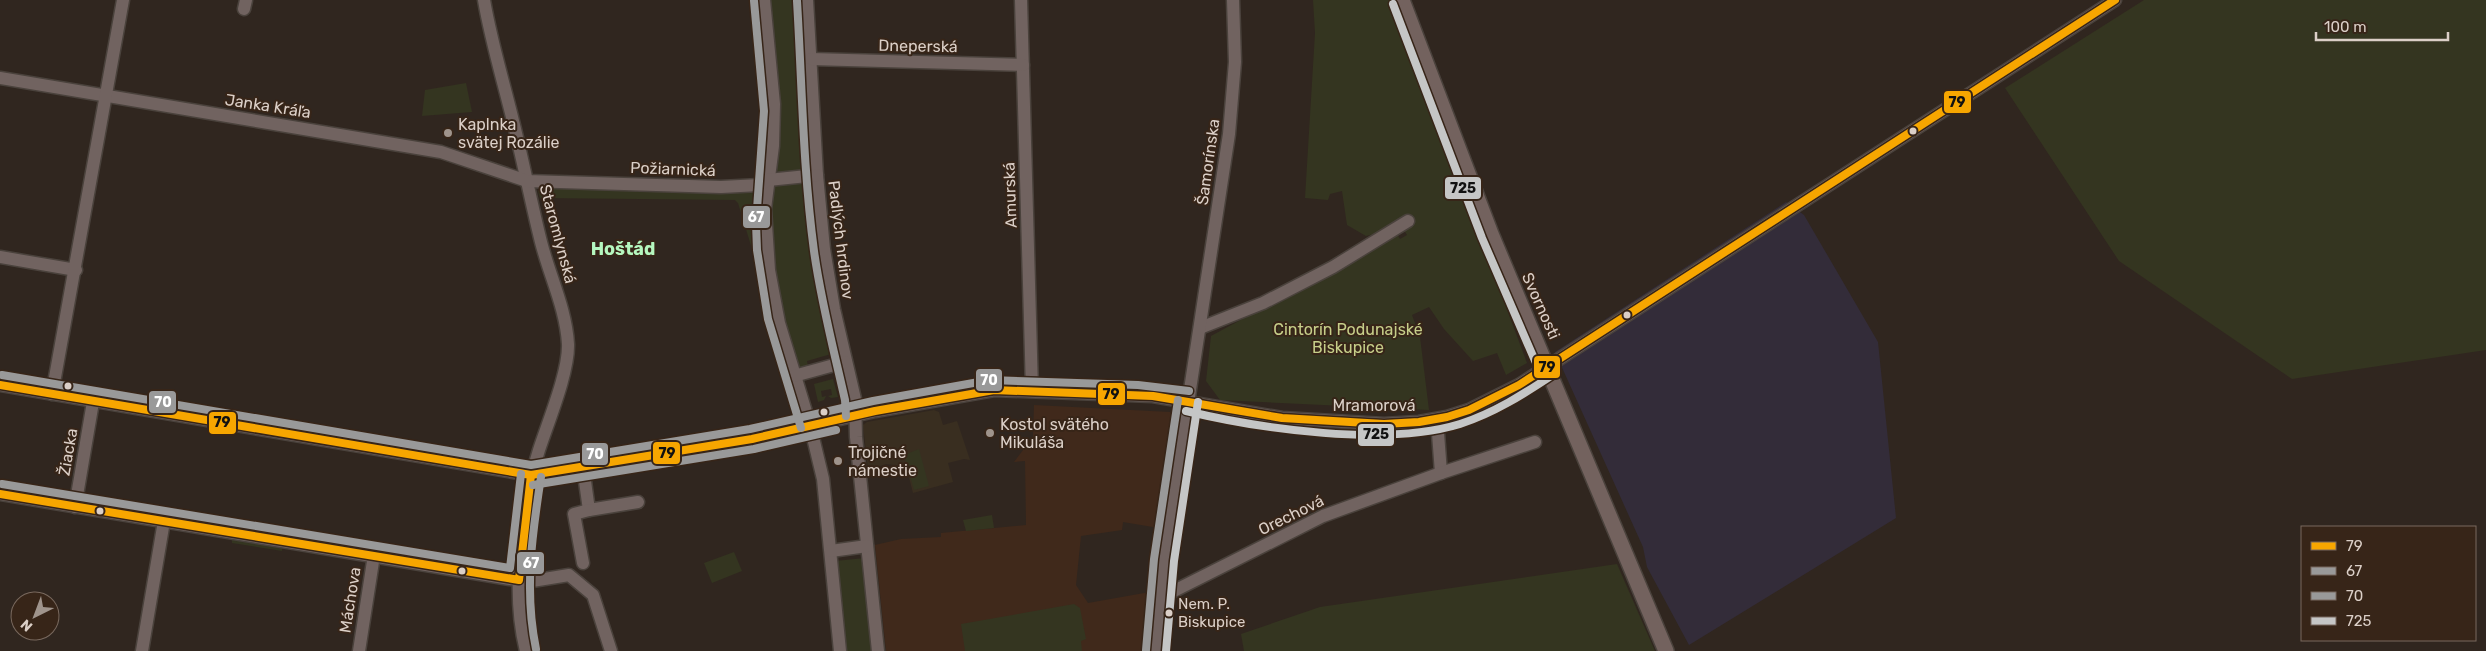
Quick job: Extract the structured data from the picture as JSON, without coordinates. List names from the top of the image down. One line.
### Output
{"streets":{"main road":["Svornosti"],"street":["Dneperská","Janka Kráľa","Šamorínska","Požiarnická","Amurská","Staromlynská","Padlých hrdinov","Mramorová","Žiacka","Orechová","Máchova"]},"crossings":[["Dneperská","Amurská"],["Dneperská","Padlých hrdinov"],["Janka Kráľa","Požiarnická"],["Janka Kráľa","Staromlynská"],["Šamorínska","Mramorová"],["Šamorínska","Orechová"],["Požiarnická","Staromlynská"],["Požiarnická","Padlých hrdinov"],["Amurská","Mramorová"],["Staromlynská","Mramorová"],["Svornosti","Mramorová"],["Mramorová","Žiacka"]],"districts":["Hoštád"],"parks":["Cintorín Podunajské Biskupice"],"places":["Kaplnka svätej Rozálie","Kostol svätého Mikuláša","Trojičné námestie","Nem. P. Biskupice"],"lines":["transit line 79","transit line 67","transit line 725","transit line 70"],"legend":["79","67","70","725"],"scale_bar":"100 m","north":"bottom left"}
